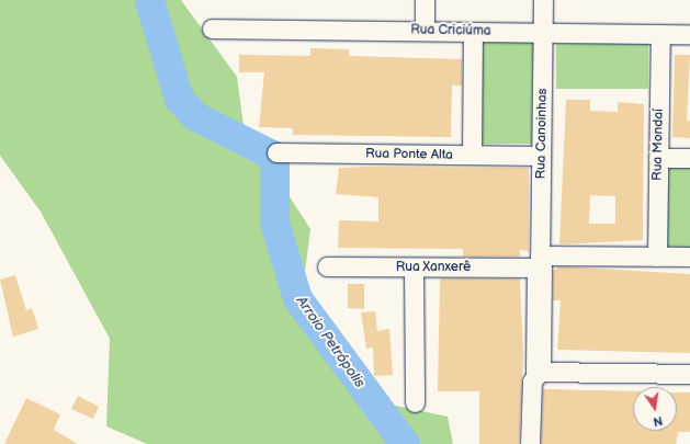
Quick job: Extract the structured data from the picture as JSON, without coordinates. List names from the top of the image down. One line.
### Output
{"streets":{"street":["Rua Criciúma","Rua Canoinhas","Rua Mondaí","Rua Ponte Alta","Rua Xanxerê"]},"crossings":[["Rua Criciúma","Rua Canoinhas"],["Rua Criciúma","Rua Mondaí"],["Rua Canoinhas","Rua Ponte Alta"],["Rua Canoinhas","Rua Xanxerê"],["Rua Mondaí","Rua Xanxerê"]],"water":["Arroio Petrópolis"],"north":"bottom"}
